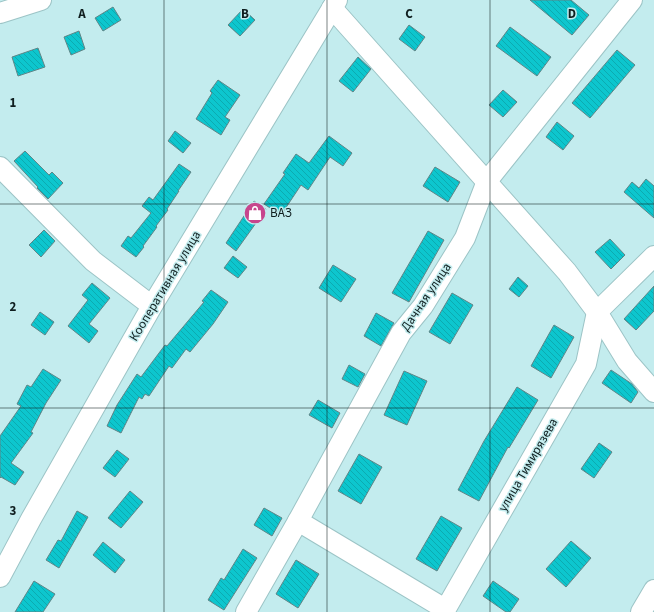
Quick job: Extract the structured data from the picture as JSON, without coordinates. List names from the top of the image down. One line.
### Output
{"streets":{"street":["Кооперативная улица","Дачная улица","улица Тимирязева"]},"places":{"shop":["ВАЗ"]},"grid":{"columns":["A","B","C","D"],"rows":["1","2","3"]}}
